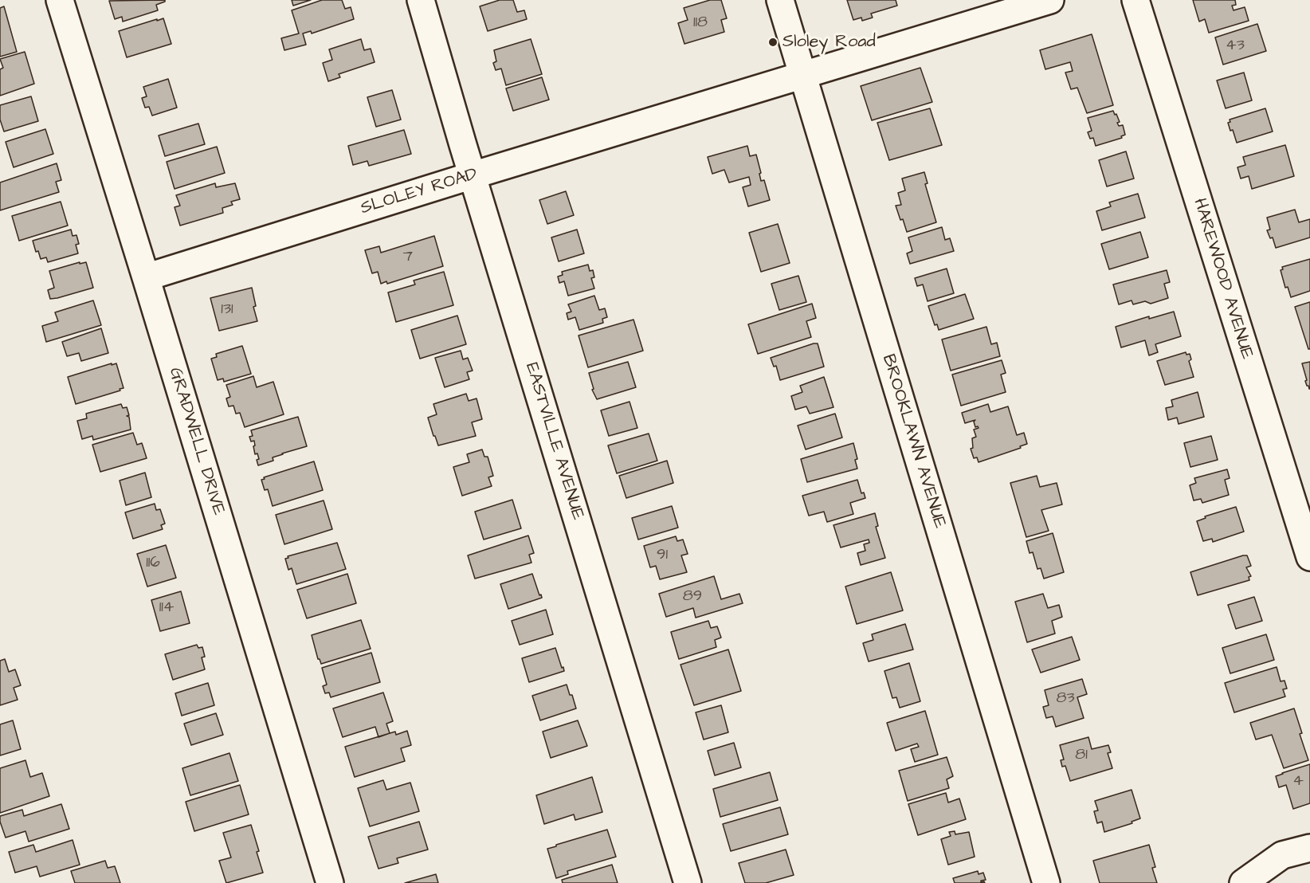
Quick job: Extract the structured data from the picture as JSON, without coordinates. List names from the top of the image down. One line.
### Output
{"streets":{"street":["SLOLEY ROAD","HAREWOOD AVENUE","GRADWELL DRIVE","EASTVILLE AVENUE","BROOKLAWN AVENUE"]},"crossings":[["SLOLEY ROAD","GRADWELL DRIVE"],["SLOLEY ROAD","EASTVILLE AVENUE"],["SLOLEY ROAD","BROOKLAWN AVENUE"]],"places":["Sloley Road"],"house_numbers":["118","43","7","131","91","116","89","114","83","81","4"]}
